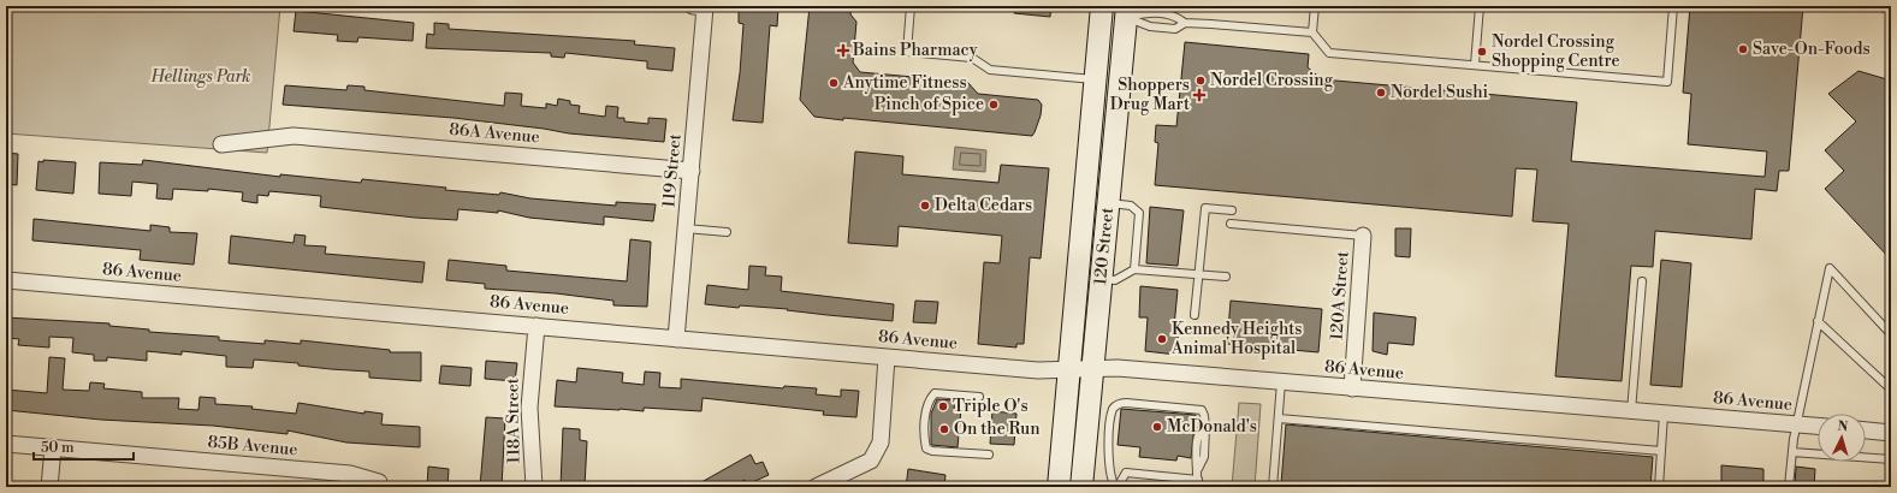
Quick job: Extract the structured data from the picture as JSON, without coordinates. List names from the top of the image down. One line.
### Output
{"streets":{"main road":["120 Street"],"street":["86A Avenue","119 Street","86 Avenue","120A Street","118A Street","85B Avenue"]},"crossings":[["86A Avenue","119 Street"],["119 Street","86 Avenue"],["120 Street","86 Avenue"],["86 Avenue","120A Street"],["86 Avenue","118A Street"]],"parks":["Hellings Park"],"places":{"other":["Save-On-Foods","Nordel Crossing Shopping Centre","Nordel Crossing","Anytime Fitness","Nordel Sushi","Pinch of Spice","Delta Cedars","Kennedy Heights Animal Hospital","Triple O's","McDonald's","On the Run"],"health":["Bains Pharmacy","Shoppers Drug Mart"]},"scale_bar":"50 m","north":"top"}
